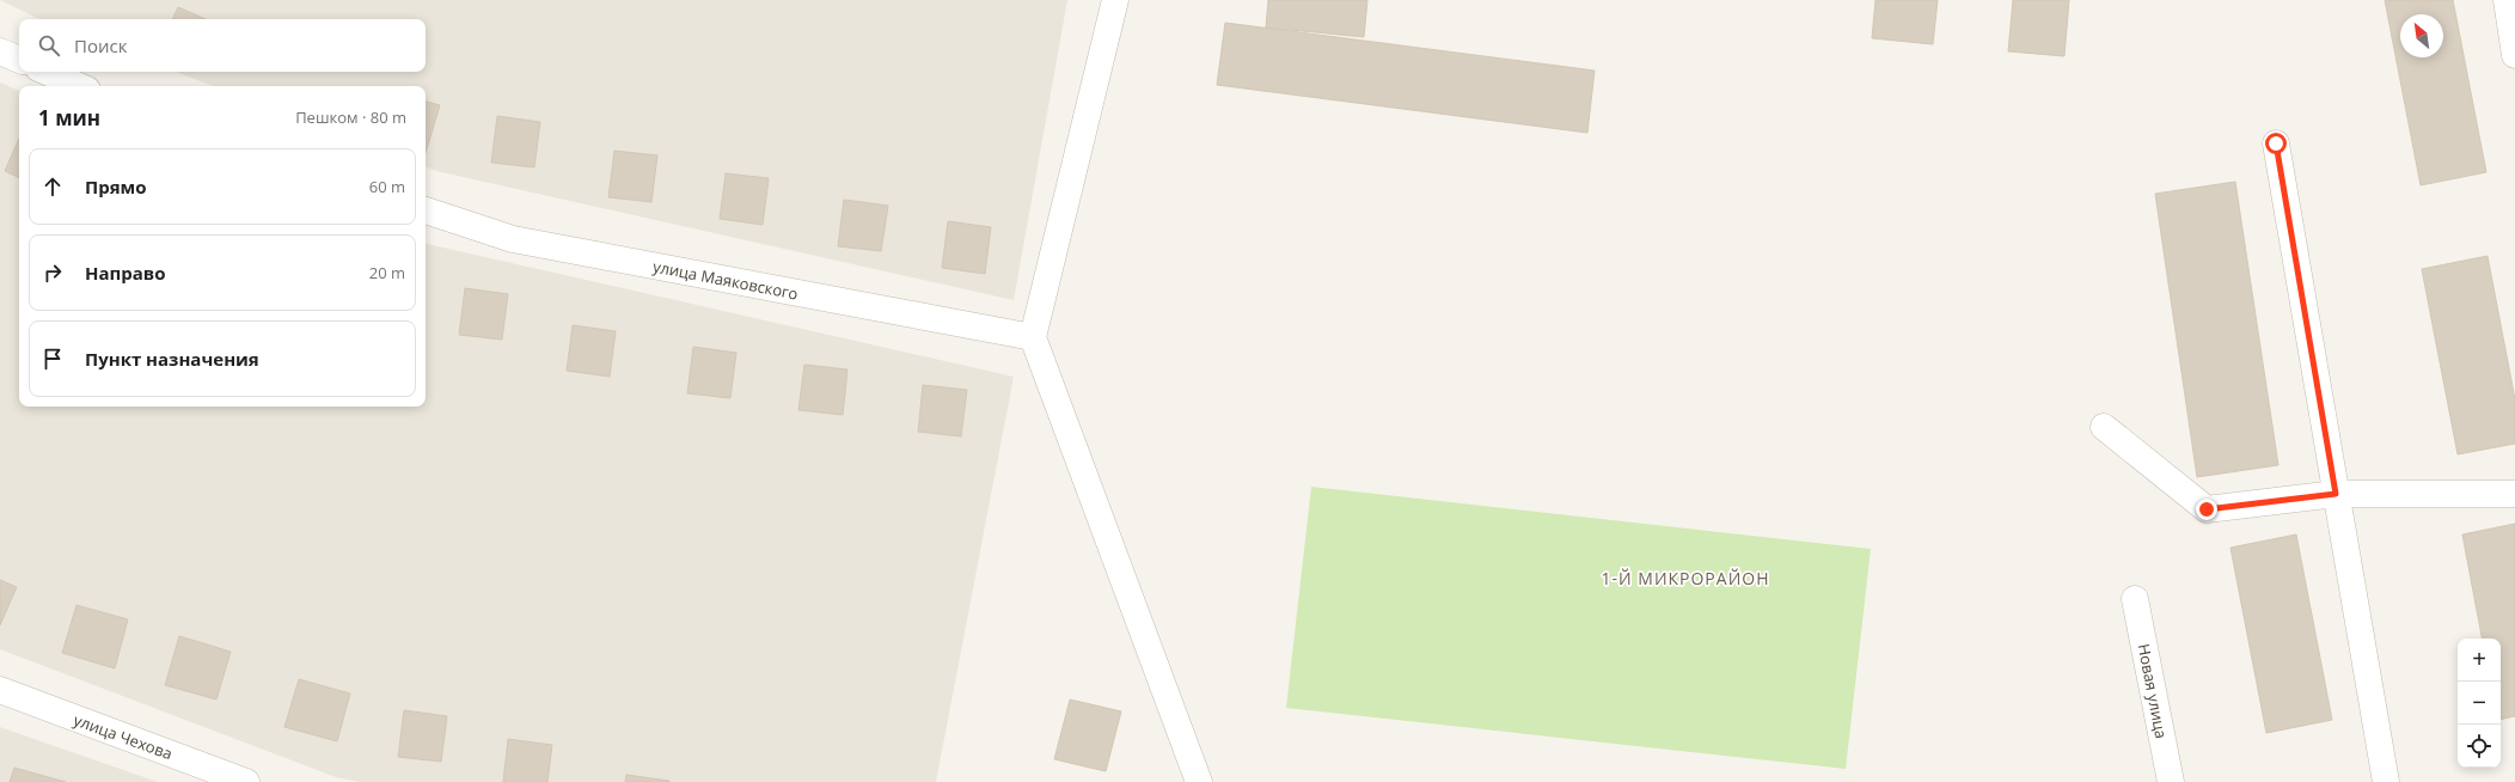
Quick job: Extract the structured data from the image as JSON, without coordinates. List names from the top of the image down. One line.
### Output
{"streets":{"street":["улица Маяковского","Новая улица","улица Чехова"]},"districts":["1-Й МИКРОРАЙОН"],"north":"top left","page":{"search":"Поиск","heading":["1 мин","Пешком · 80 m"],"list":[["Прямо","60 m"],["Направо","20 m"],"Пункт назначения"],"map_buttons":["+","−"]}}
